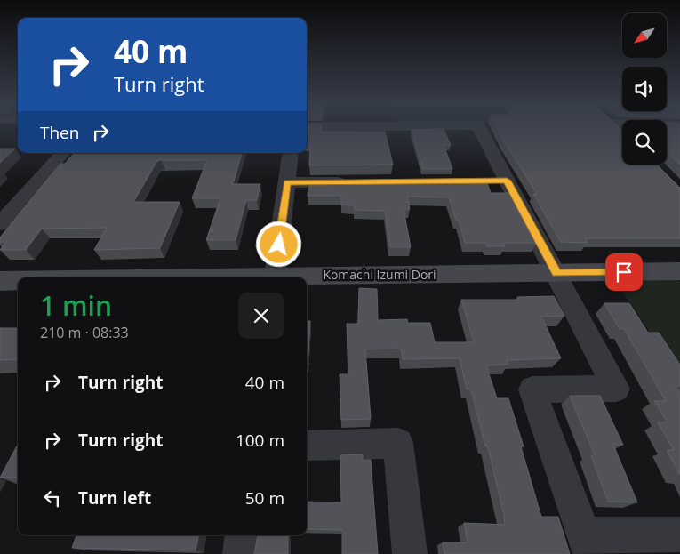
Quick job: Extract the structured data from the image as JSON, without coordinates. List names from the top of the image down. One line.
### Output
{"streets":{"street":["Komachi Izumi Dori"]},"north":"bottom left","page":{"turn":["40 m","Turn right"],"then":"Then","heading":["1 min","210 m · 08:33"],"list":[{"name":"Turn right","value":"40 m"},{"name":"Turn right","value":"100 m"},{"name":"Turn left","value":"50 m"}]}}
